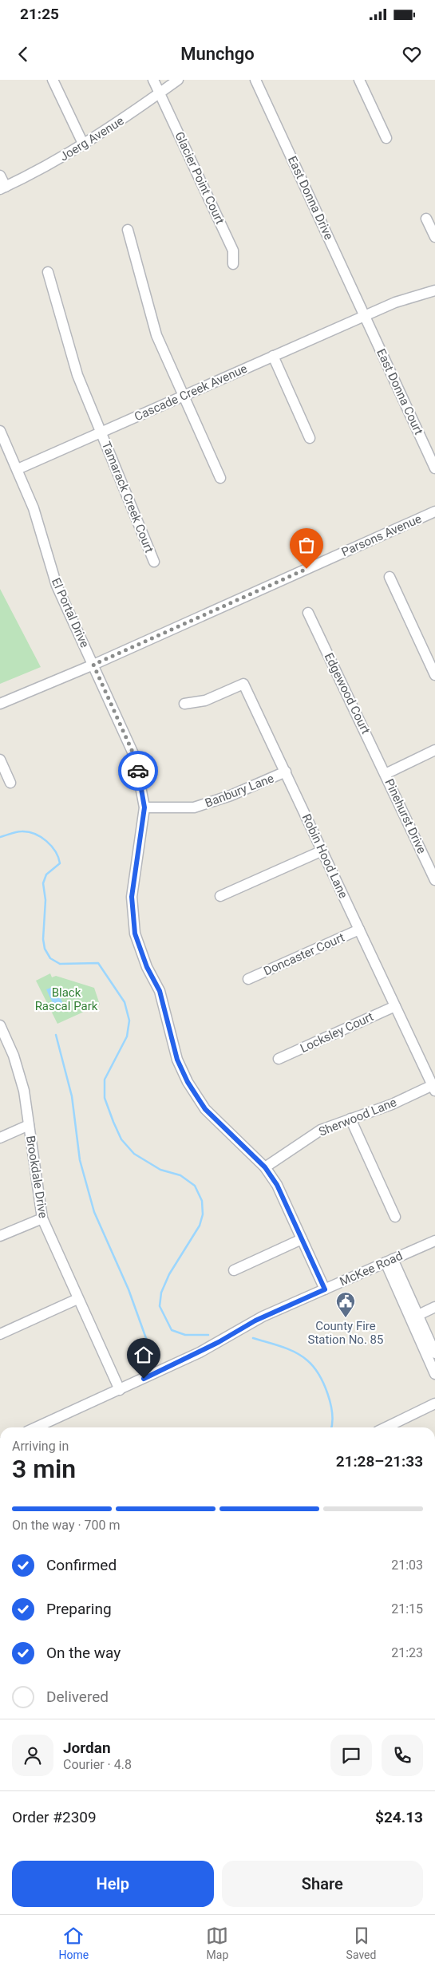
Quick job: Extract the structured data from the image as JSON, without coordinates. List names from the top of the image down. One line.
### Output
{"streets":{"street":["Joerg Avenue","Glacier Point Court","East Donna Drive","East Donna Court","Cascade Creek Avenue","Tamarack Creek Court","Parsons Avenue","El Portal Drive","Edgewood Court","Banbury Lane","Pinehurst Drive","Robin Hood Lane","Doncaster Court","Locksley Court","Sherwood Lane","Brookdale Drive","McKee Road"]},"crossings":[["Joerg Avenue","Glacier Point Court"],["East Donna Drive","East Donna Court"],["East Donna Drive","Cascade Creek Avenue"],["East Donna Court","Cascade Creek Avenue"],["Cascade Creek Avenue","Tamarack Creek Court"],["Cascade Creek Avenue","El Portal Drive"],["Parsons Avenue","El Portal Drive"],["El Portal Drive","Banbury Lane"],["El Portal Drive","Sherwood Lane"],["El Portal Drive","McKee Road"],["Edgewood Court","Pinehurst Drive"],["Banbury Lane","Robin Hood Lane"],["Robin Hood Lane","Doncaster Court"],["Robin Hood Lane","Locksley Court"],["Robin Hood Lane","Sherwood Lane"],["Brookdale Drive","McKee Road"]],"parks":["Black Rascal Park"],"places":{"public building":["County Fire Station No. 85"]},"page":{"status":"21:25","header":"Munchgo","heading":["3 min","Arriving in","21:28–21:33"],"panel":["Jordan","Courier · 4.8","Order #2309","$24.13"],"bar":"On the way · 700 m","list":[["Confirmed","21:03"],["Preparing","21:15"],["On the way","21:23"],"Delivered"],"buttons":["Help","Share"],"tabs":["Home","Map","Saved"]}}
